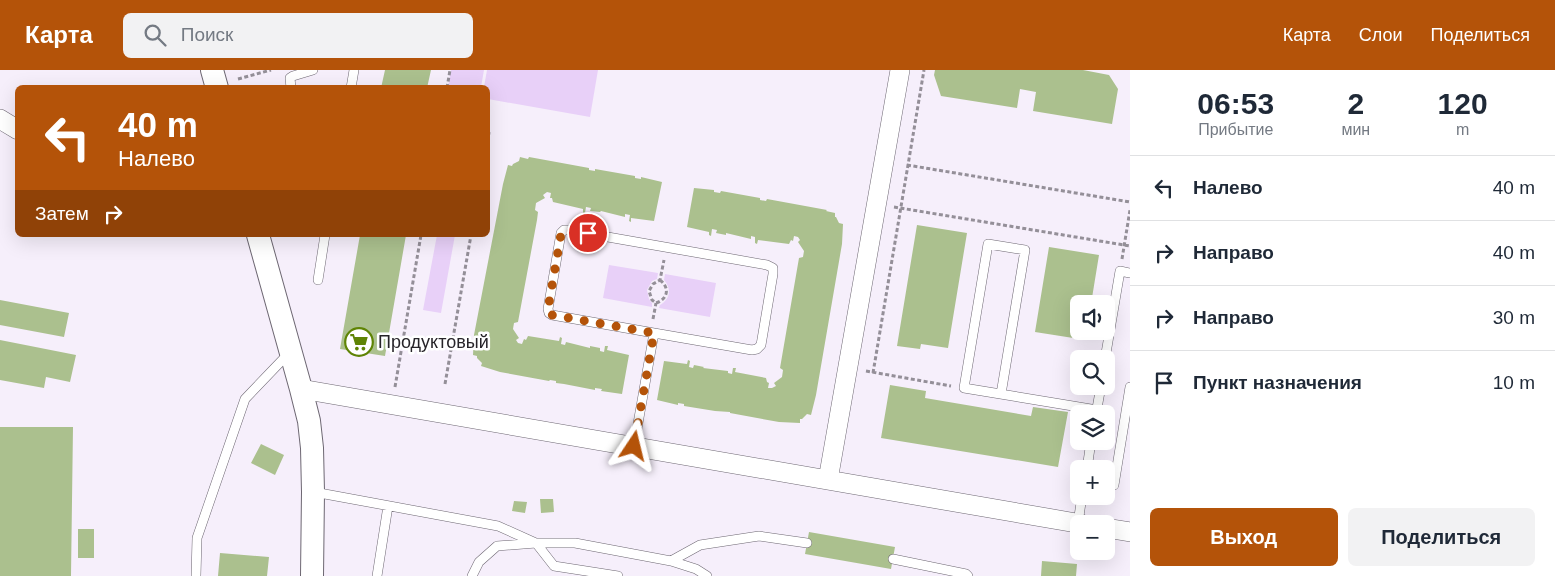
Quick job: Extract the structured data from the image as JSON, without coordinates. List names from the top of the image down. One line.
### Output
{"places":{"supermarket":["Продуктовый"]},"page":{"header":"Карта","search":"Поиск","nav":["Карта","Слои","Поделиться"],"eta":["06:53","Прибытие","2","мин","120","m"],"turn":["40 m","Налево"],"list":[{"name":"Налево","value":"40 m"},{"name":"Направо","value":"40 m"},{"name":"Направо","value":"30 m"},{"name":"Пункт назначения","value":"10 m"}],"then":"Затем","map_buttons":["+","−"],"buttons":["Выход","Поделиться"]}}
